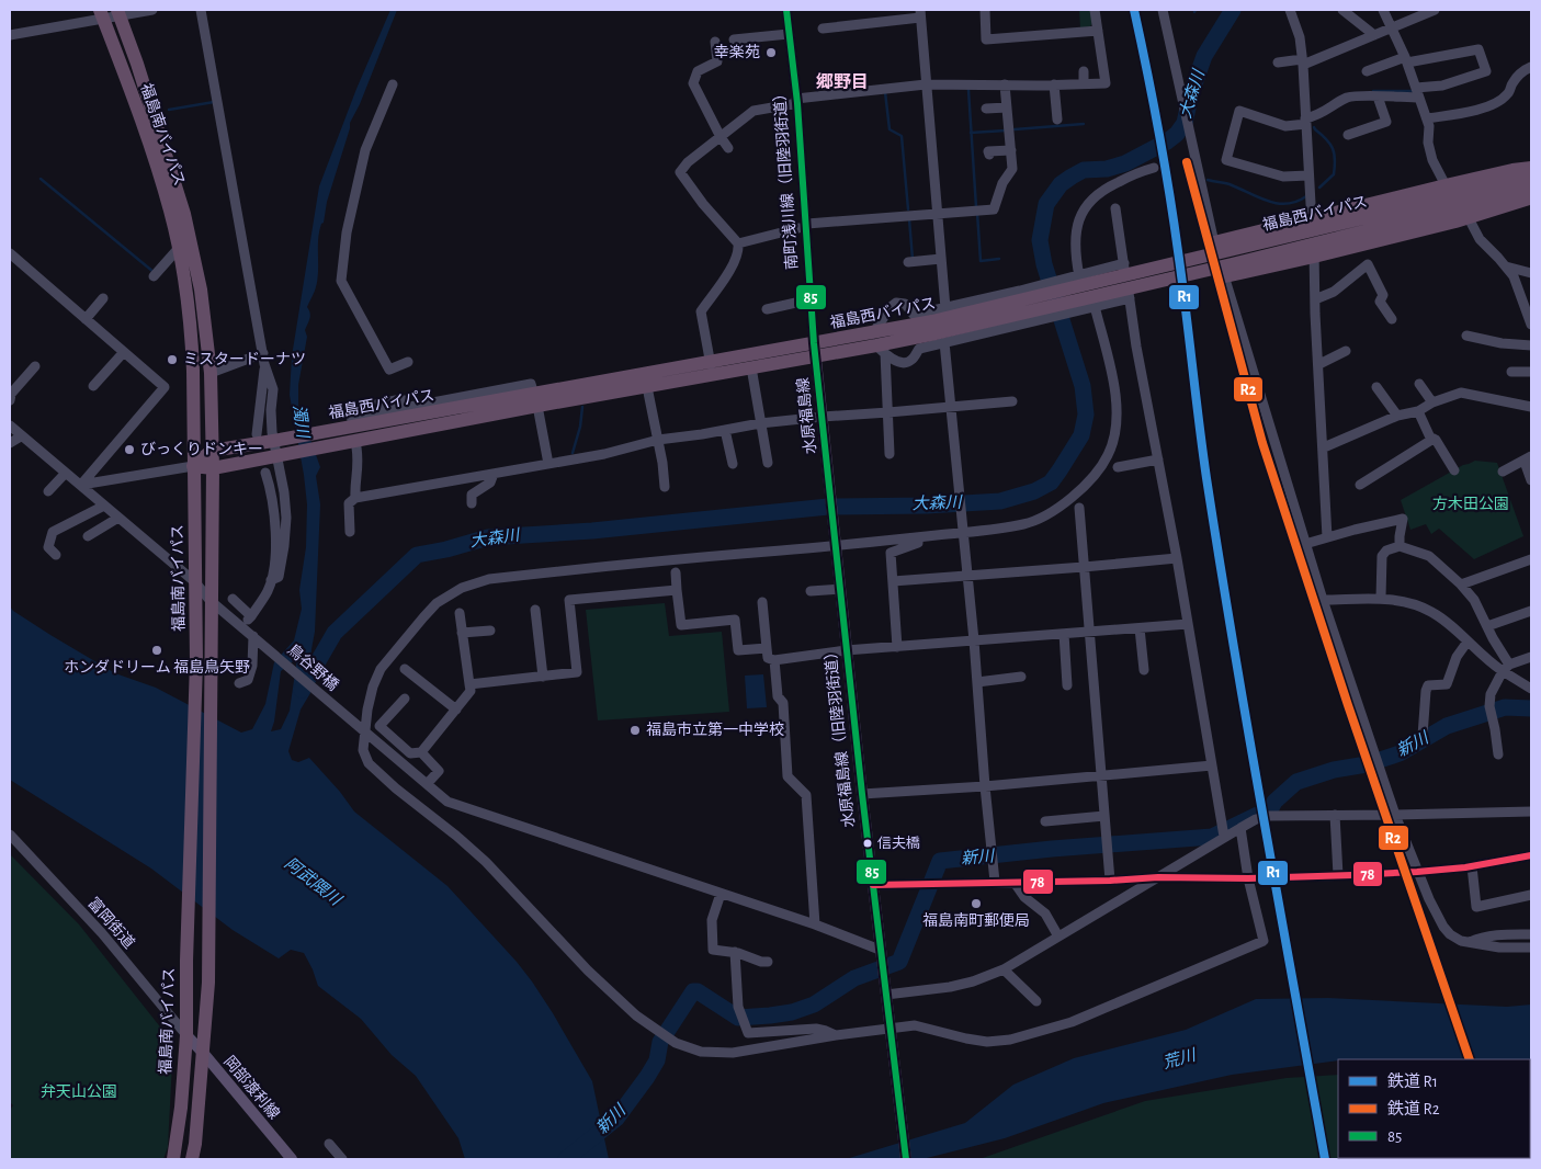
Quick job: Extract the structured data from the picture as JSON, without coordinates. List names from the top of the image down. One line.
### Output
{"streets":{"highway":["福島南バイパス","福島西バイパス"],"main road":["水原福島線","水原福島線（旧陸羽街道）","岡部渡利線"],"street":["南町浅川線（旧陸羽街道）","鳥谷野橋","富岡街道"]},"crossings":[["福島南バイパス","福島西バイパス"],["福島南バイパス","鳥谷野橋"],["福島南バイパス","富岡街道"],["福島南バイパス","岡部渡利線"],["南町浅川線（旧陸羽街道）","福島西バイパス"],["南町浅川線（旧陸羽街道）","水原福島線"],["福島西バイパス","水原福島線"],["水原福島線","水原福島線（旧陸羽街道）"],["鳥谷野橋","水原福島線（旧陸羽街道）"],["富岡街道","岡部渡利線"]],"districts":["郷野目"],"water":["大森川","濁川","新川","阿武隈川","荒川"],"parks":["方木田公園","弁天山公園"],"places":["幸楽苑","ミスタードーナツ","びっくりドンキー","ホンダドリーム 福島鳥矢野","福島市立第一中学校","信夫橋","福島南町郵便局"],"lines":["rail line R1","transit line 85","rail line R2","transit line 78"],"legend":["鉄道 R1","鉄道 R2","85"]}
